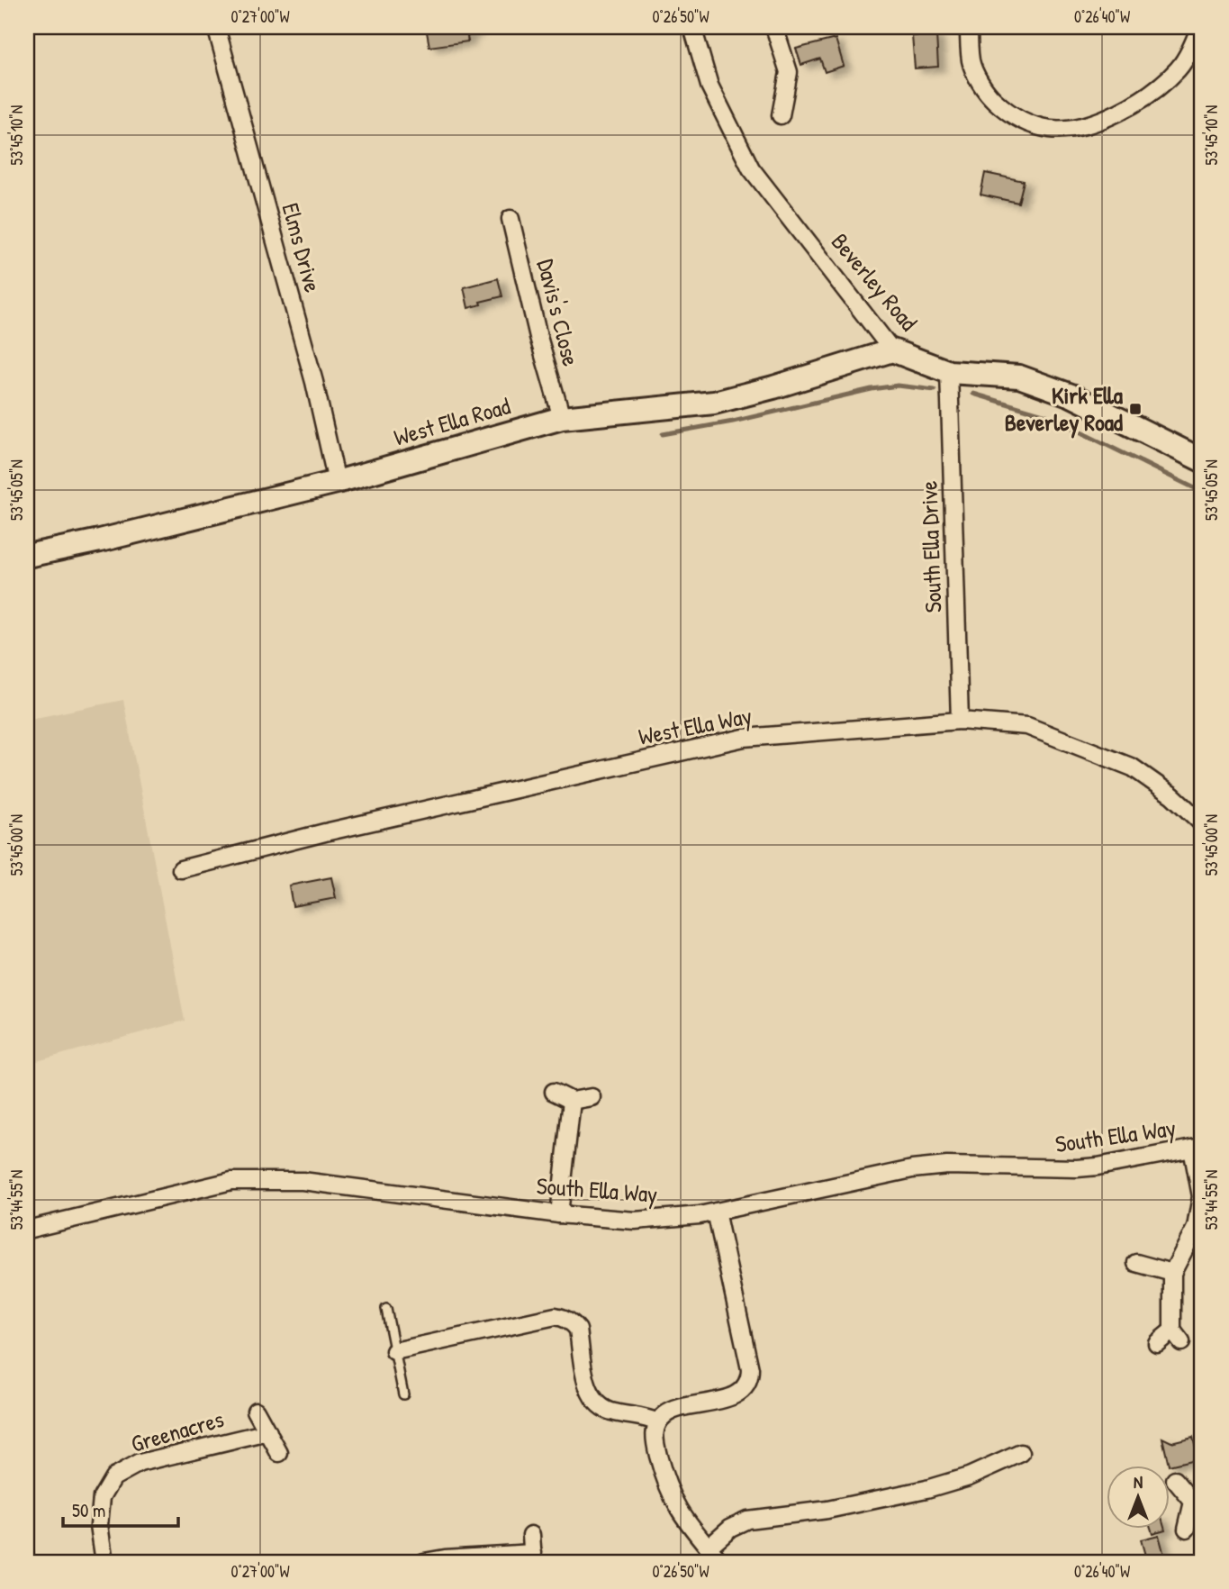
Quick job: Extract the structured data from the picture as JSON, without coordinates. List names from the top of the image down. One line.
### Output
{"streets":{"street":["Elms Drive","Beverley Road","Davis's Close","West Ella Road","South Ella Drive","West Ella Way","South Ella Way","Greenacres"]},"crossings":[["Elms Drive","West Ella Road"],["Beverley Road","West Ella Road"],["Beverley Road","South Ella Drive"],["Davis's Close","West Ella Road"],["South Ella Drive","West Ella Way"]],"places":{"transit":["Kirk Ella Beverley Road"]},"scale_bar":"50 m","north":"top","coordinates":["0°27'00\"W","0°26'50\"W","0°26'40\"W","53°45'10\"N","53°45'05\"N","53°45'00\"N","53°44'55\"N"]}
